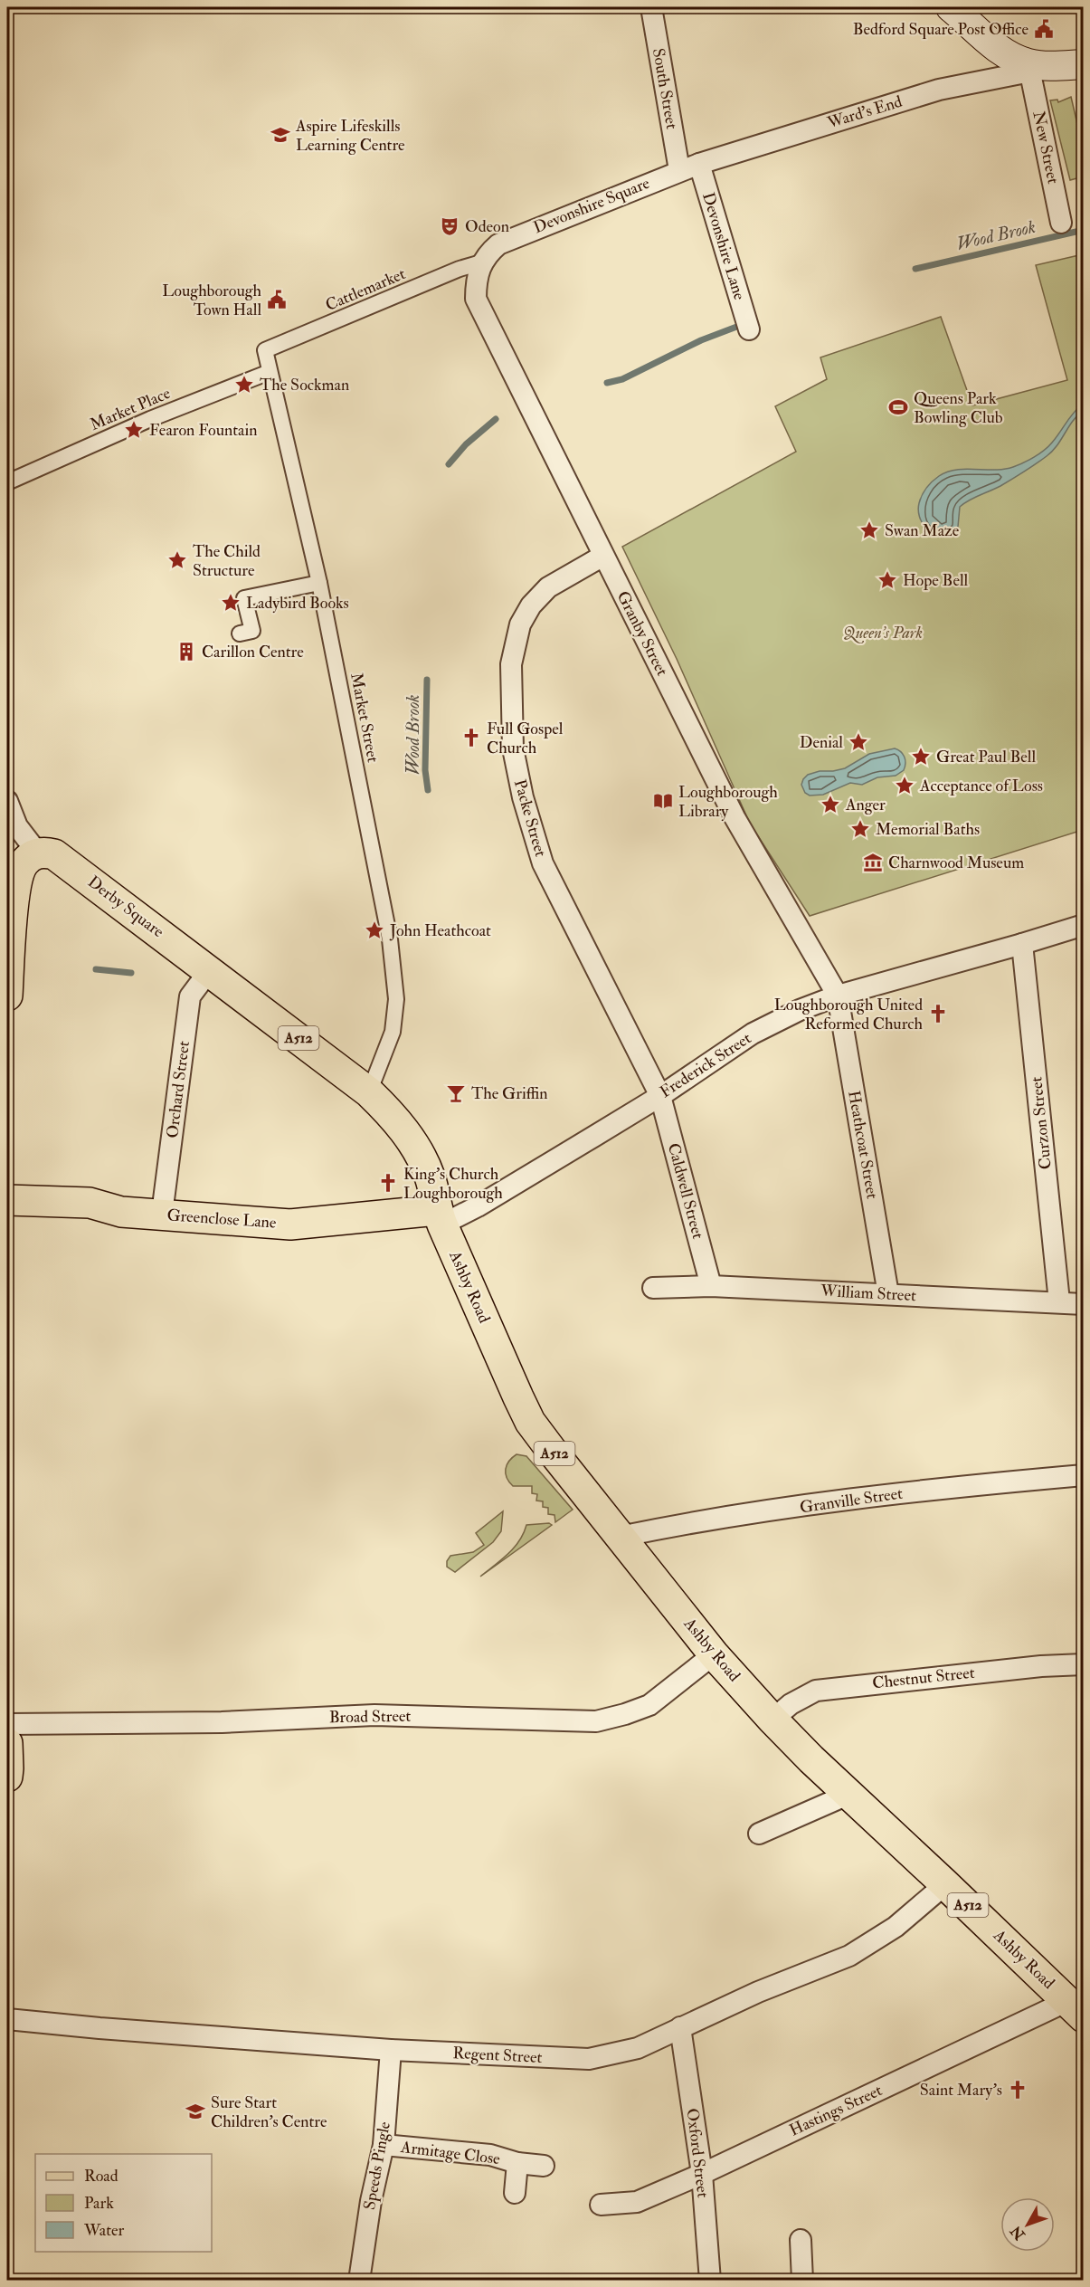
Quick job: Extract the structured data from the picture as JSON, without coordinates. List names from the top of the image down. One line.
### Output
{"streets":{"main road":["Ward's End","Derby Square","A512","Greenclose Lane","Ashby Road"],"street":["South Street","New Street","Devonshire Square","Devonshire Lane","Cattlemarket","Market Place","Granby Street","Market Street","Packe Street","Frederick Street","Orchard Street","Curzon Street","Heathcoat Street","Caldwell Street","William Street","Granville Street","Chestnut Street","Broad Street","Regent Street","Hastings Street","Armitage Close","Oxford Street","Speeds Pingle"]},"crossings":[["South Street","Ward's End"],["South Street","Devonshire Square"],["Ward's End","New Street"],["Ward's End","Devonshire Square"],["Ward's End","Devonshire Lane"],["Devonshire Square","Cattlemarket"],["Devonshire Square","Granby Street"],["Cattlemarket","Granby Street"],["Cattlemarket","Market Street"],["Market Place","Market Street"],["Granby Street","Packe Street"],["Granby Street","Frederick Street"],["Granby Street","Heathcoat Street"],["Market Street","A512"],["Packe Street","Frederick Street"],["Packe Street","Caldwell Street"],["Derby Square","A512"],["Derby Square","Orchard Street"],["A512","Frederick Street"],["A512","Orchard Street"],["A512","Greenclose Lane"],["A512","Ashby Road"],["Frederick Street","Curzon Street"],["Frederick Street","Heathcoat Street"],["Frederick Street","Caldwell Street"],["Frederick Street","Greenclose Lane"],["Frederick Street","Ashby Road"],["Orchard Street","Greenclose Lane"],["Curzon Street","William Street"],["Heathcoat Street","William Street"],["Caldwell Street","William Street"],["Greenclose Lane","Ashby Road"],["Ashby Road","Granville Street"],["Ashby Road","Chestnut Street"],["Ashby Road","Broad Street"],["Ashby Road","Regent Street"],["Ashby Road","Hastings Street"],["Regent Street","Oxford Street"],["Regent Street","Speeds Pingle"],["Hastings Street","Oxford Street"],["Armitage Close","Speeds Pingle"]],"water":["Wood Brook"],"parks":["Queen's Park"],"places":{"public building":["Bedford Square Post Office","Loughborough Town Hall"],"school or university":["Aspire Lifeskills Learning Centre","Sure Start Children's Centre"],"theatre":["Odeon"],"place":["The Sockman","Fearon Fountain","Swan Maze","The Child Structure","Hope Bell","Ladybird Books","Denial","Great Paul Bell","Acceptance of Loss","Anger","Memorial Baths","John Heathcoat"],"sports":["Queens Park Bowling Club"],"building":["Carillon Centre"],"church":["Full Gospel Church","Loughborough United Reformed Church","King's Church Loughborough","Saint Mary's"],"library":["Loughborough Library"],"museum":["Charnwood Museum"],"bar":["The Griffin"]},"legend":["Road","Park","Water"],"north":"bottom left"}
